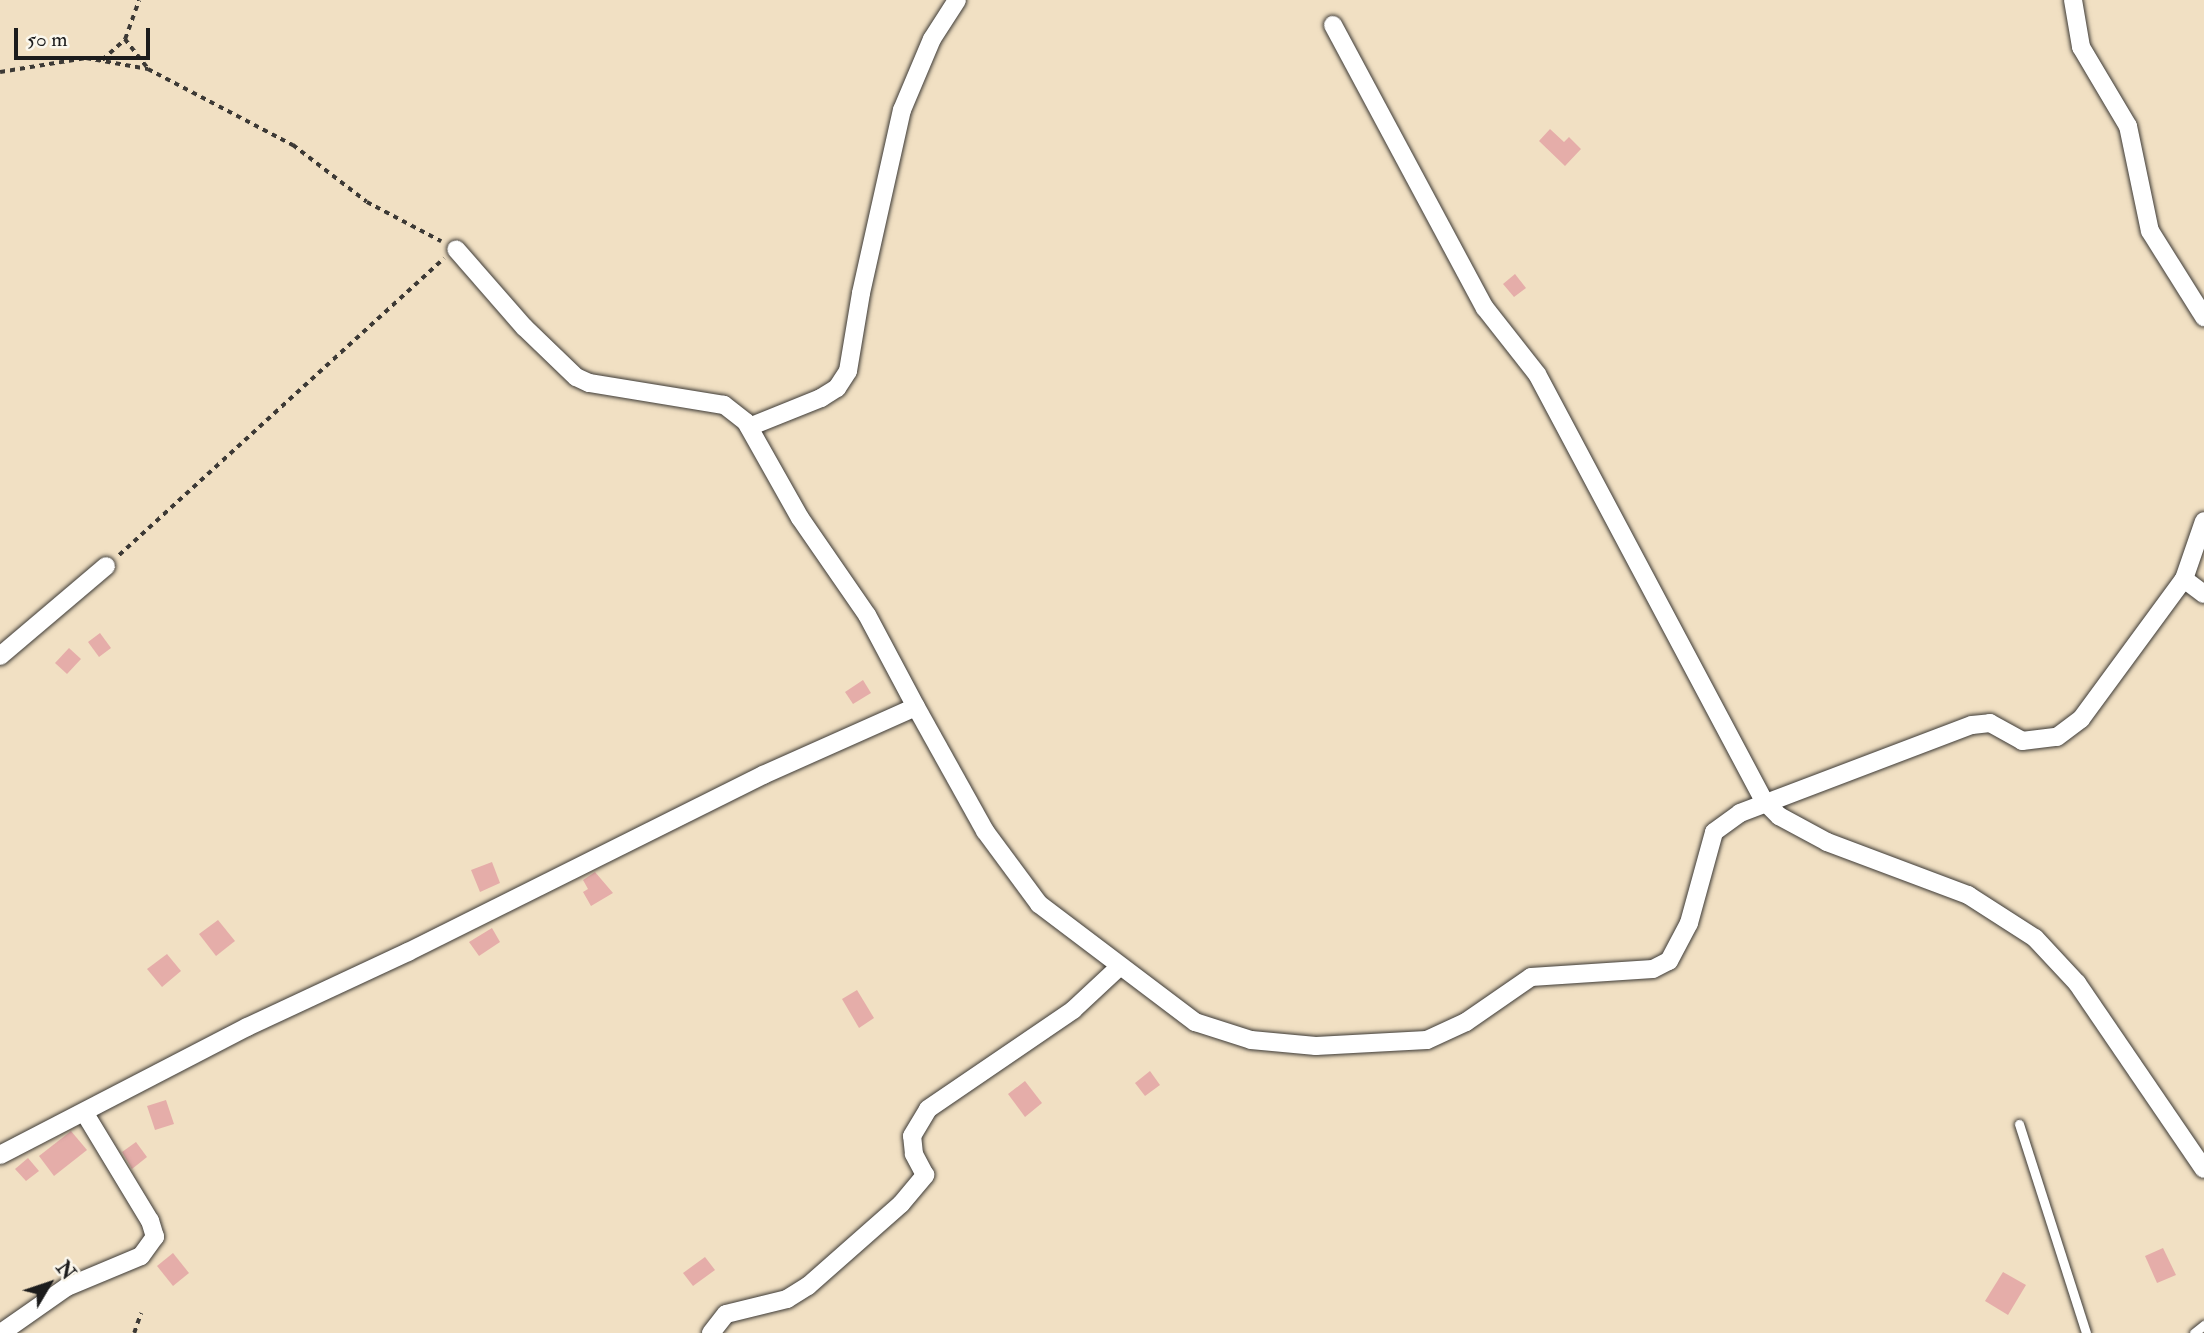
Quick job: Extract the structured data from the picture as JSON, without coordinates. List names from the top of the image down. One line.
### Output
{"scale_bar":"50 m","north":"top right"}
